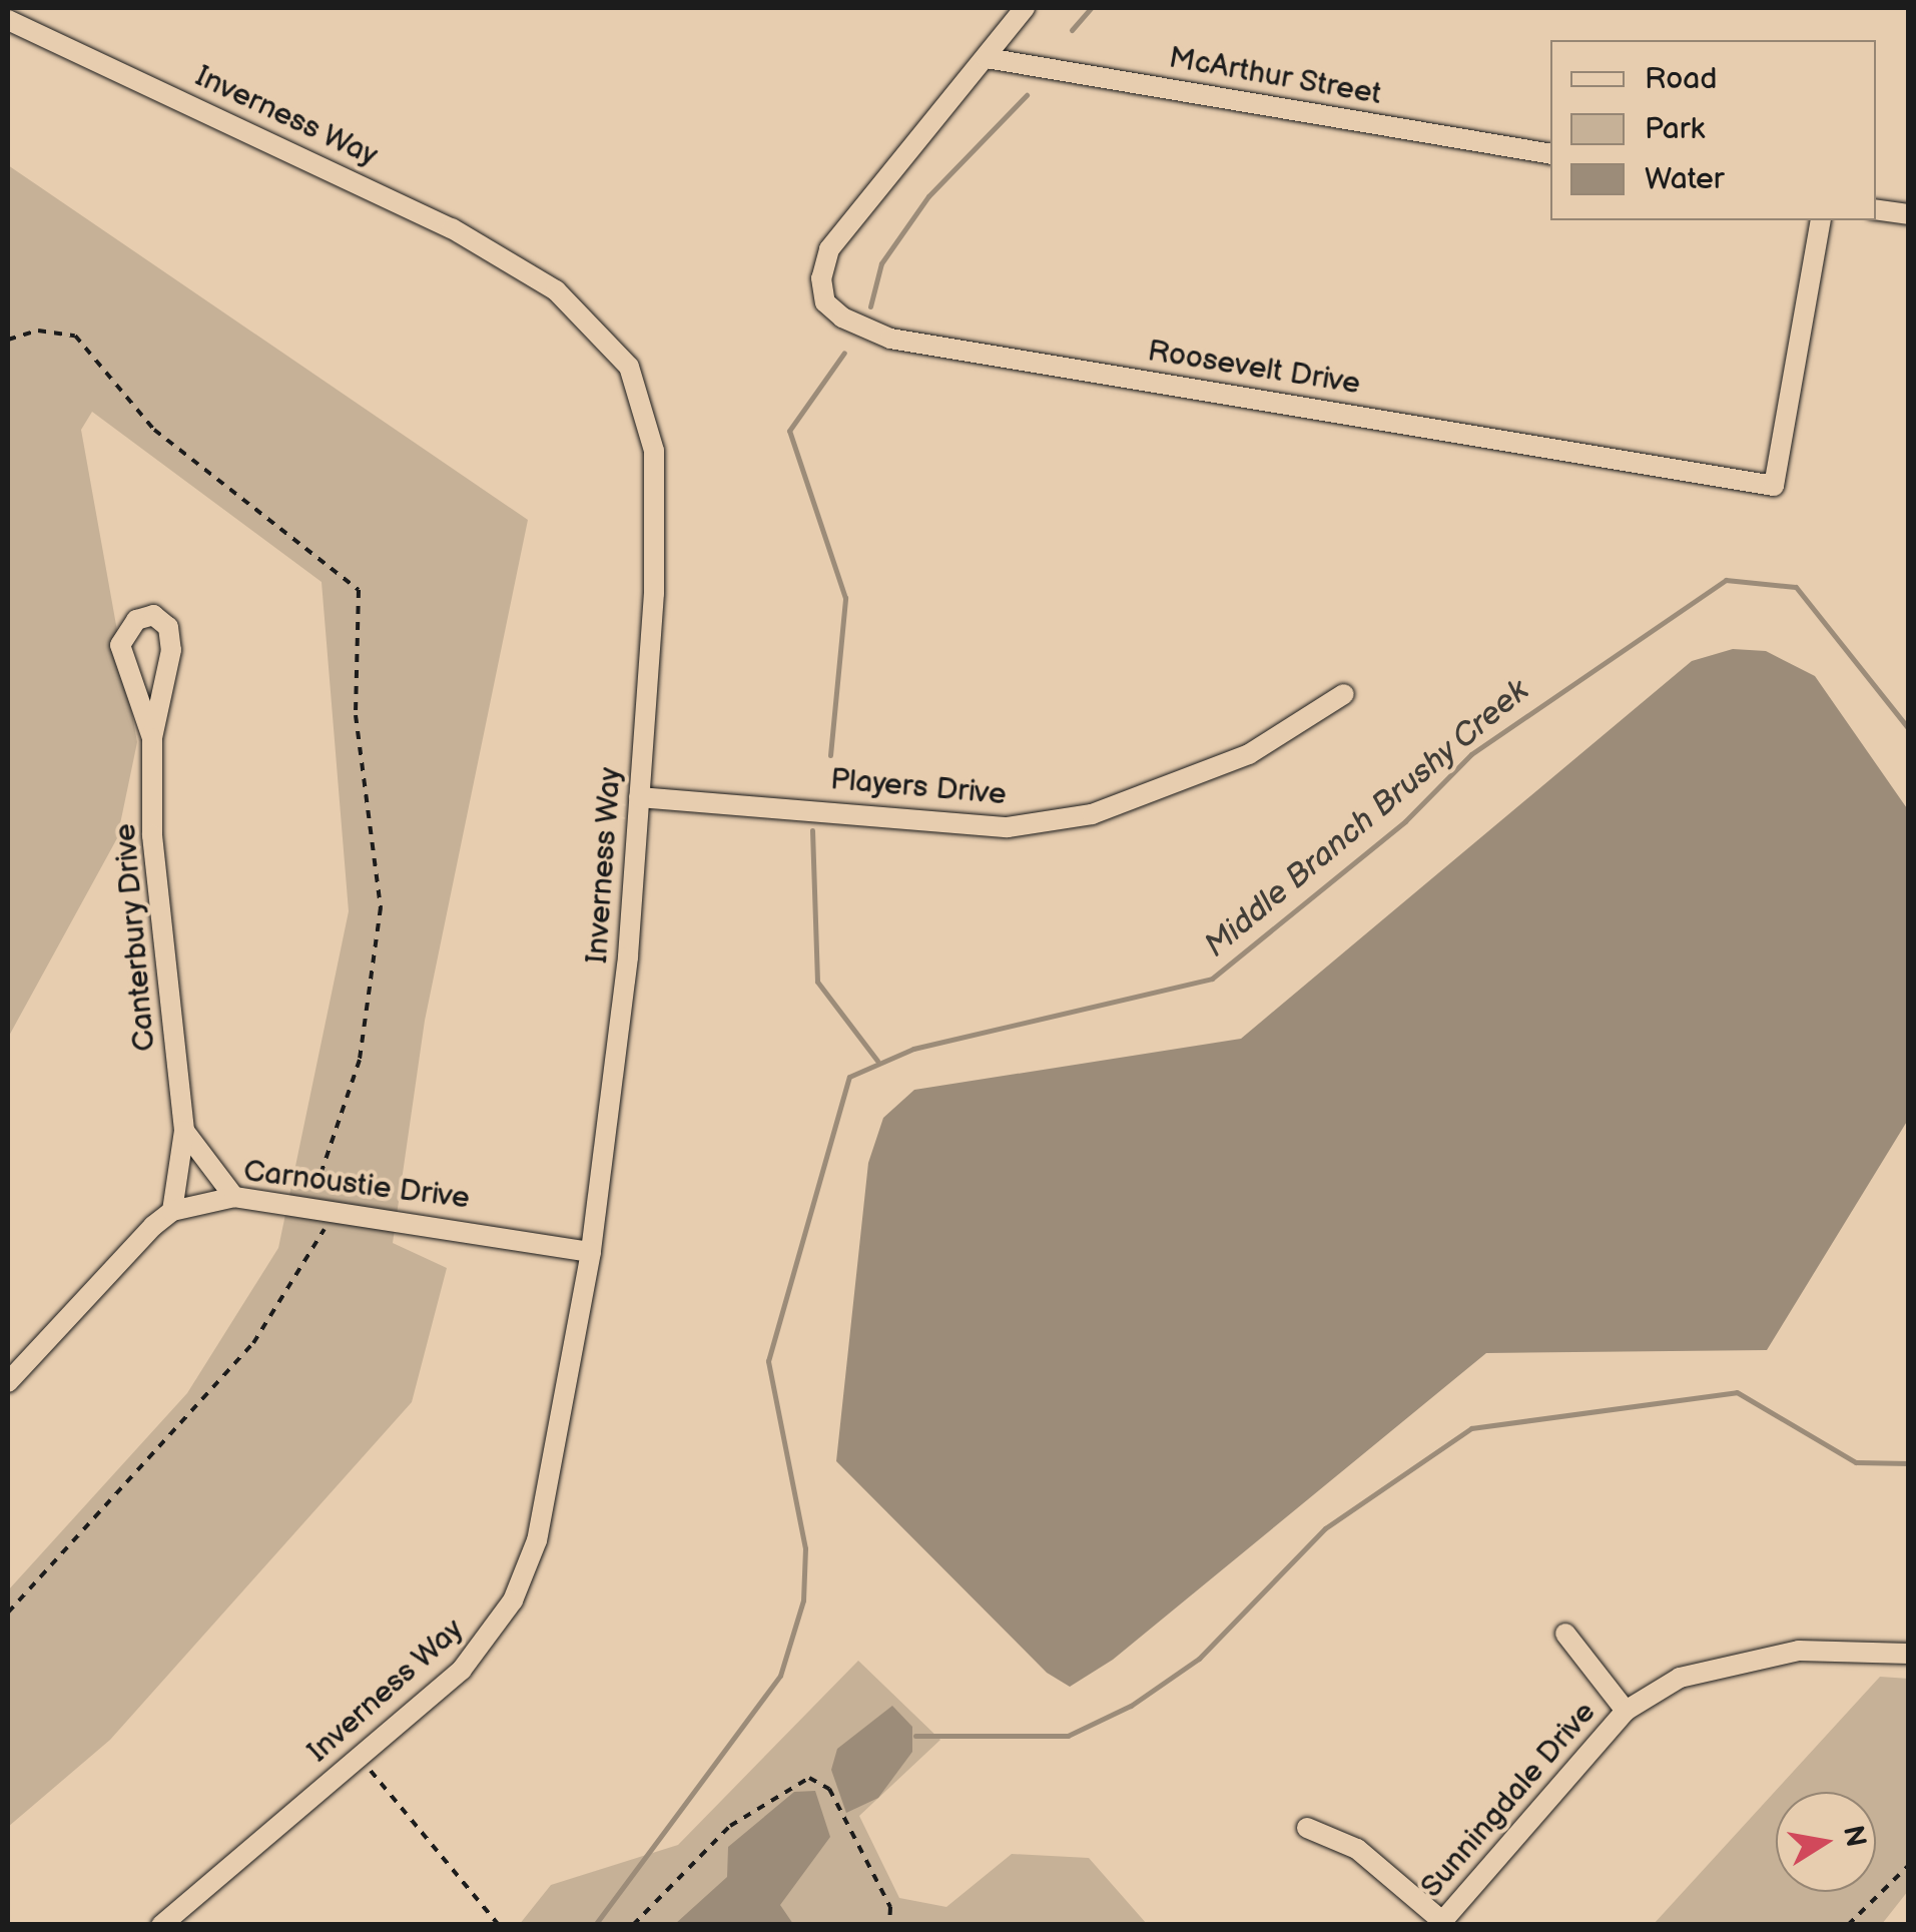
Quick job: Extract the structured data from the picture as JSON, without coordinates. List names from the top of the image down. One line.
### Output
{"streets":{"street":["McArthur Street","Inverness Way","Roosevelt Drive","Players Drive","Canterbury Drive","Carnoustie Drive","Sunningdale Drive"]},"crossings":[["McArthur Street","Roosevelt Drive"],["Inverness Way","Players Drive"],["Inverness Way","Carnoustie Drive"],["Canterbury Drive","Carnoustie Drive"]],"water":["Middle Branch Brushy Creek"],"legend":["Road","Park","Water"],"north":"right"}
